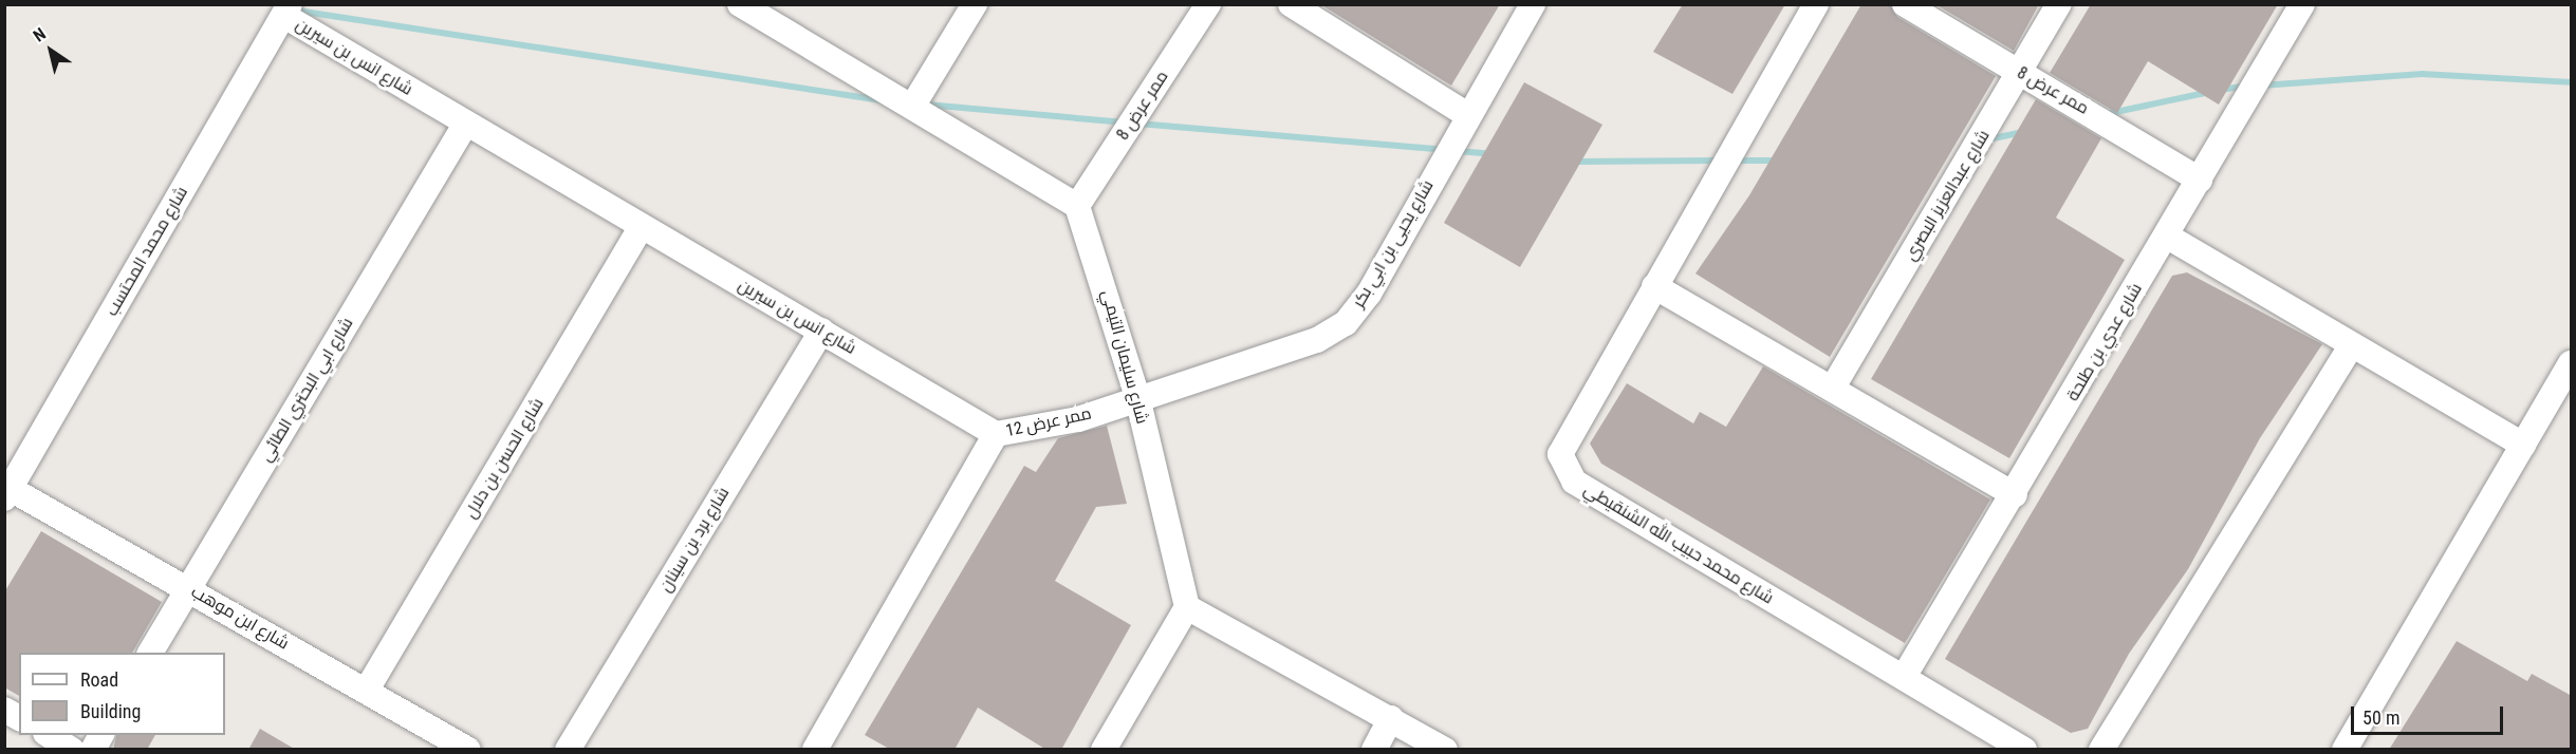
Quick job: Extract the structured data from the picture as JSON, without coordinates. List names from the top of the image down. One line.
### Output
{"streets":{"street":["شارع انس بن سيرين","ممر عرض 8","شارع عبدالعزيز البصري","شارع يحيى بن ابي بكر","شارع محمد المحتسب","شارع عدي بن طلحة","شارع سليمان التيمي","شارع ابي البحتري الطائي","ممر عرض 12","شارع الحسن بن دلال","شارع برد بن سينان","شارع محمد حبيب الله الشنقيطي","شارع ابن موهب"]},"crossings":[["شارع انس بن سيرين","شارع محمد المحتسب"],["شارع انس بن سيرين","شارع ابي البحتري الطائي"],["شارع انس بن سيرين","ممر عرض 12"],["شارع انس بن سيرين","شارع الحسن بن دلال"],["شارع انس بن سيرين","شارع برد بن سينان"],["ممر عرض 8","شارع عبدالعزيز البصري"],["ممر عرض 8","شارع عدي بن طلحة"],["ممر عرض 8","شارع سليمان التيمي"],["شارع يحيى بن ابي بكر","شارع سليمان التيمي"],["شارع يحيى بن ابي بكر","ممر عرض 12"],["شارع محمد المحتسب","شارع ابن موهب"],["شارع عدي بن طلحة","شارع محمد حبيب الله الشنقيطي"],["شارع سليمان التيمي","ممر عرض 12"],["شارع ابي البحتري الطائي","شارع ابن موهب"],["شارع الحسن بن دلال","شارع ابن موهب"]],"legend":["Road","Building"],"scale_bar":"50 m","north":"top left"}
